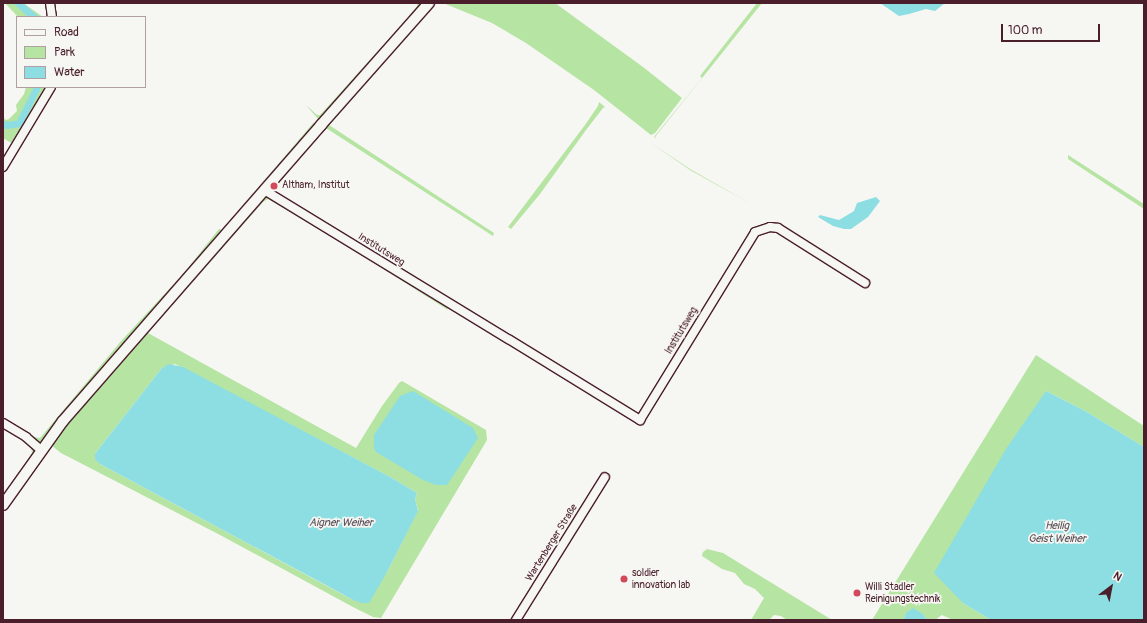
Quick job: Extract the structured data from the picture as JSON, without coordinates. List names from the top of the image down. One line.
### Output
{"streets":{"street":["Institutsweg","Wartenberger Straße"]},"water":["Aigner Weiher","Heilig Geist Weiher"],"places":["Altham, Institut","soldier innovation lab","Willi Stadler Reinigungstechnik"],"legend":["Road","Park","Water"],"scale_bar":"100 m","north":"top right"}
